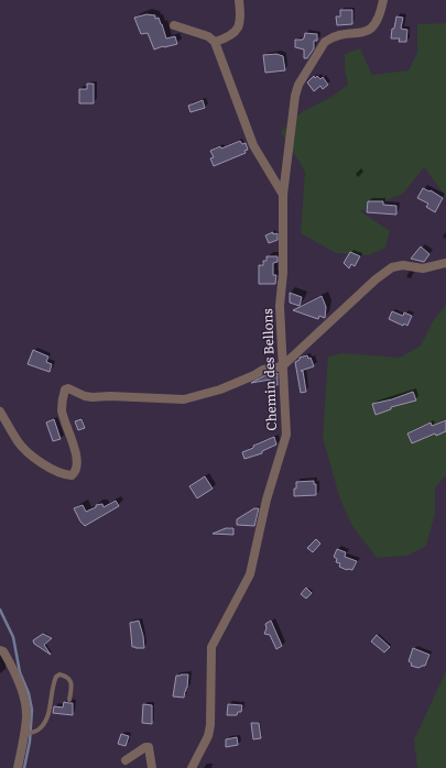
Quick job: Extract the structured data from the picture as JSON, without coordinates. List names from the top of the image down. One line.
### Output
{"streets":{"street":["Chemin des Bellons"]}}
